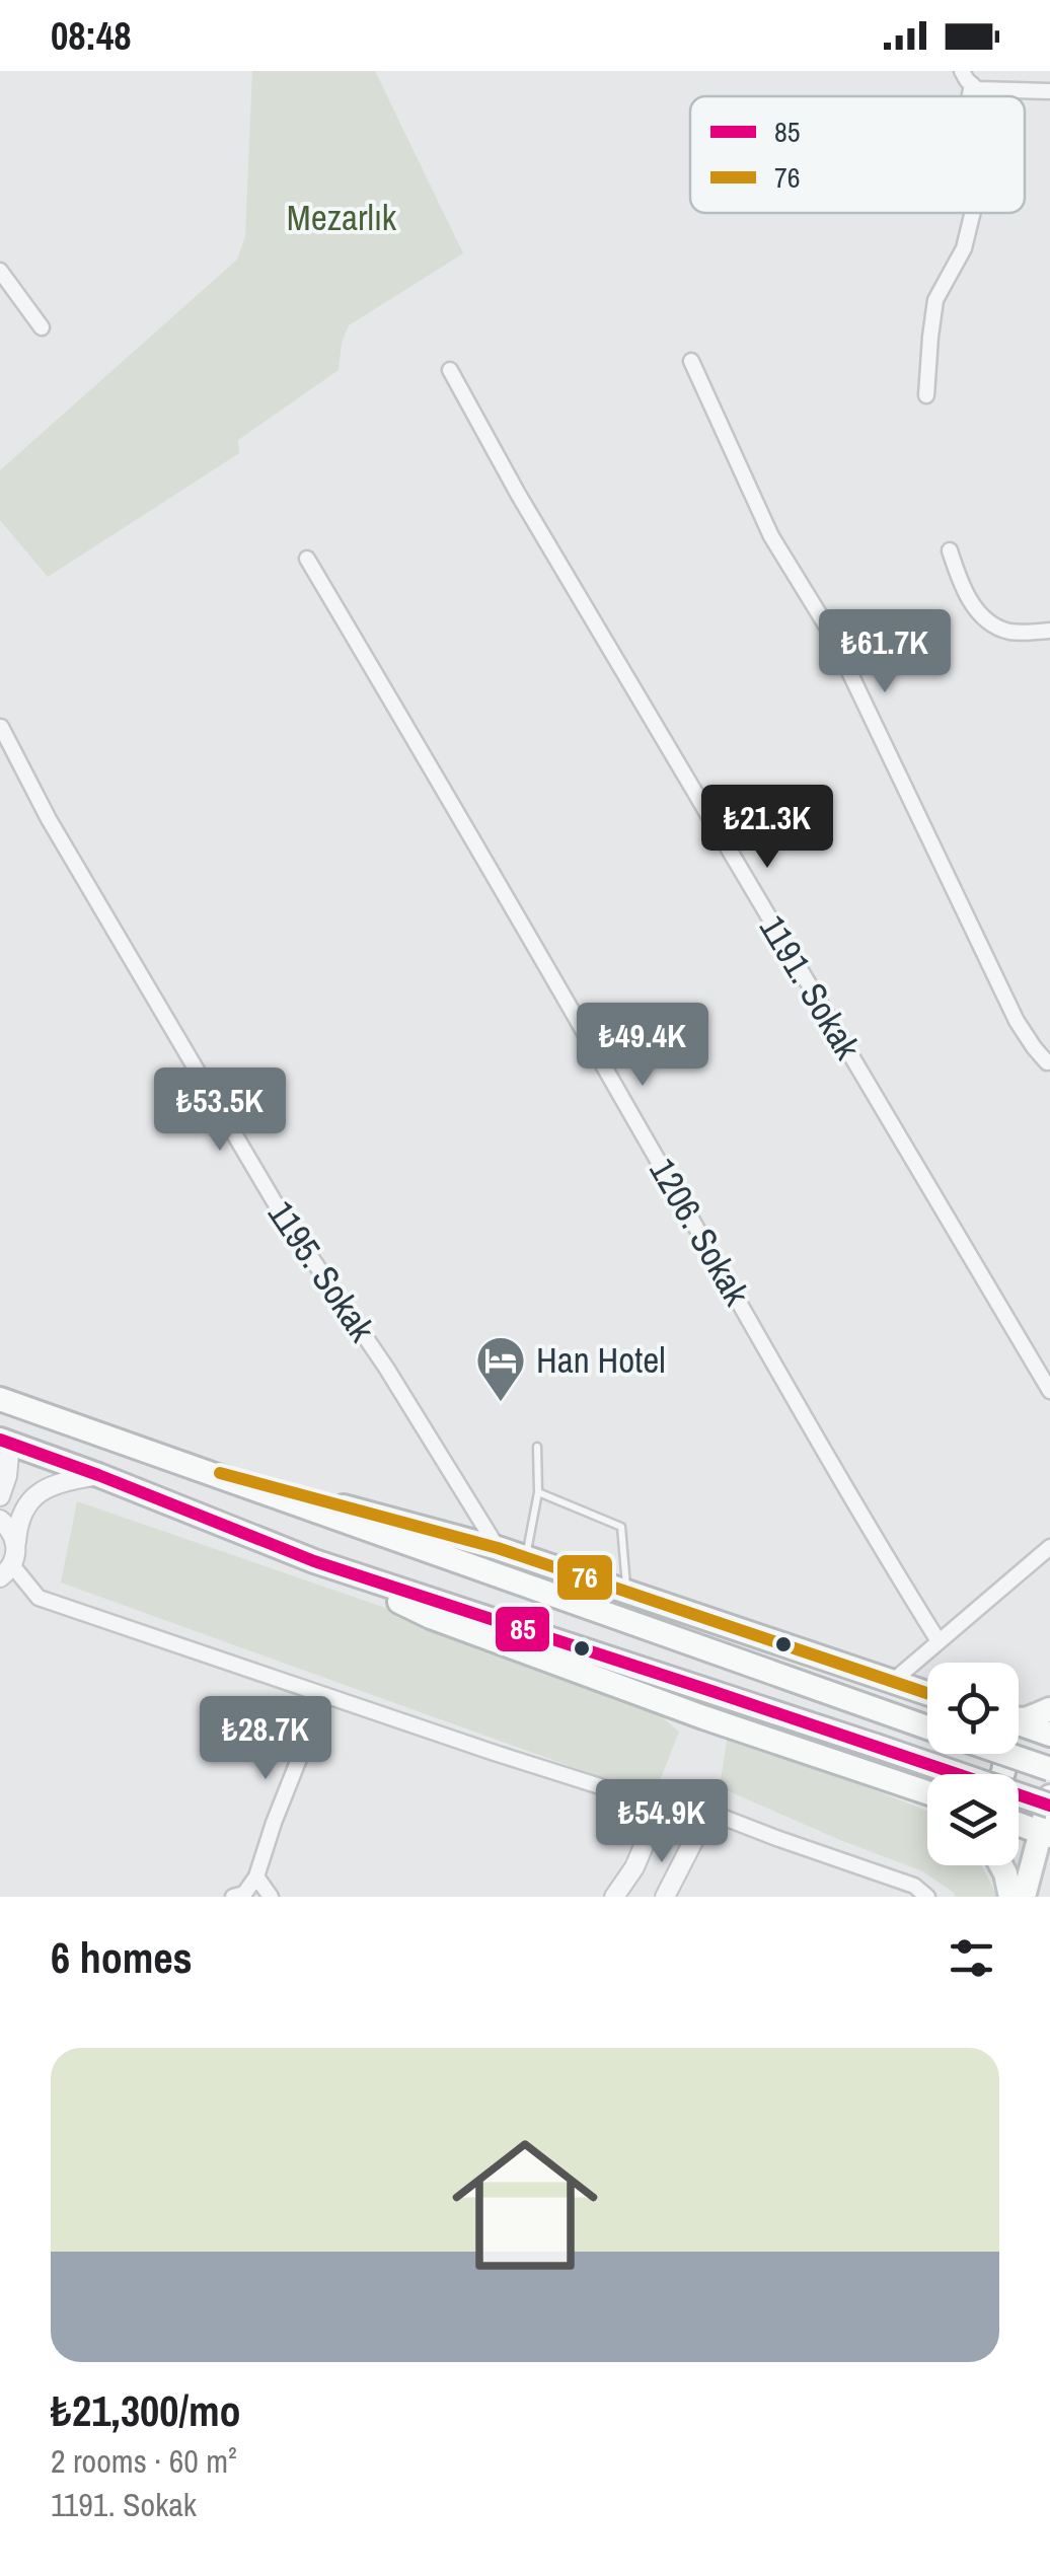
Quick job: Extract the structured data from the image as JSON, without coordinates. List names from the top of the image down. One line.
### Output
{"streets":{"street":["1191. Sokak","1206. Sokak","1195. Sokak"]},"parks":["Mezarlık"],"places":{"hotel":["Han Hotel"]},"lines":["transit line 85","transit line 76"],"legend":["85","76"],"page":{"status":"08:48","price":["₺61.7K","₺21.3K","₺49.4K","₺53.5K","₺28.7K","₺54.9K"],"heading":"6 homes","list":[{"name":"₺21,300/mo","note":"2 rooms · 60 m² · 1191. Sokak"}]}}
